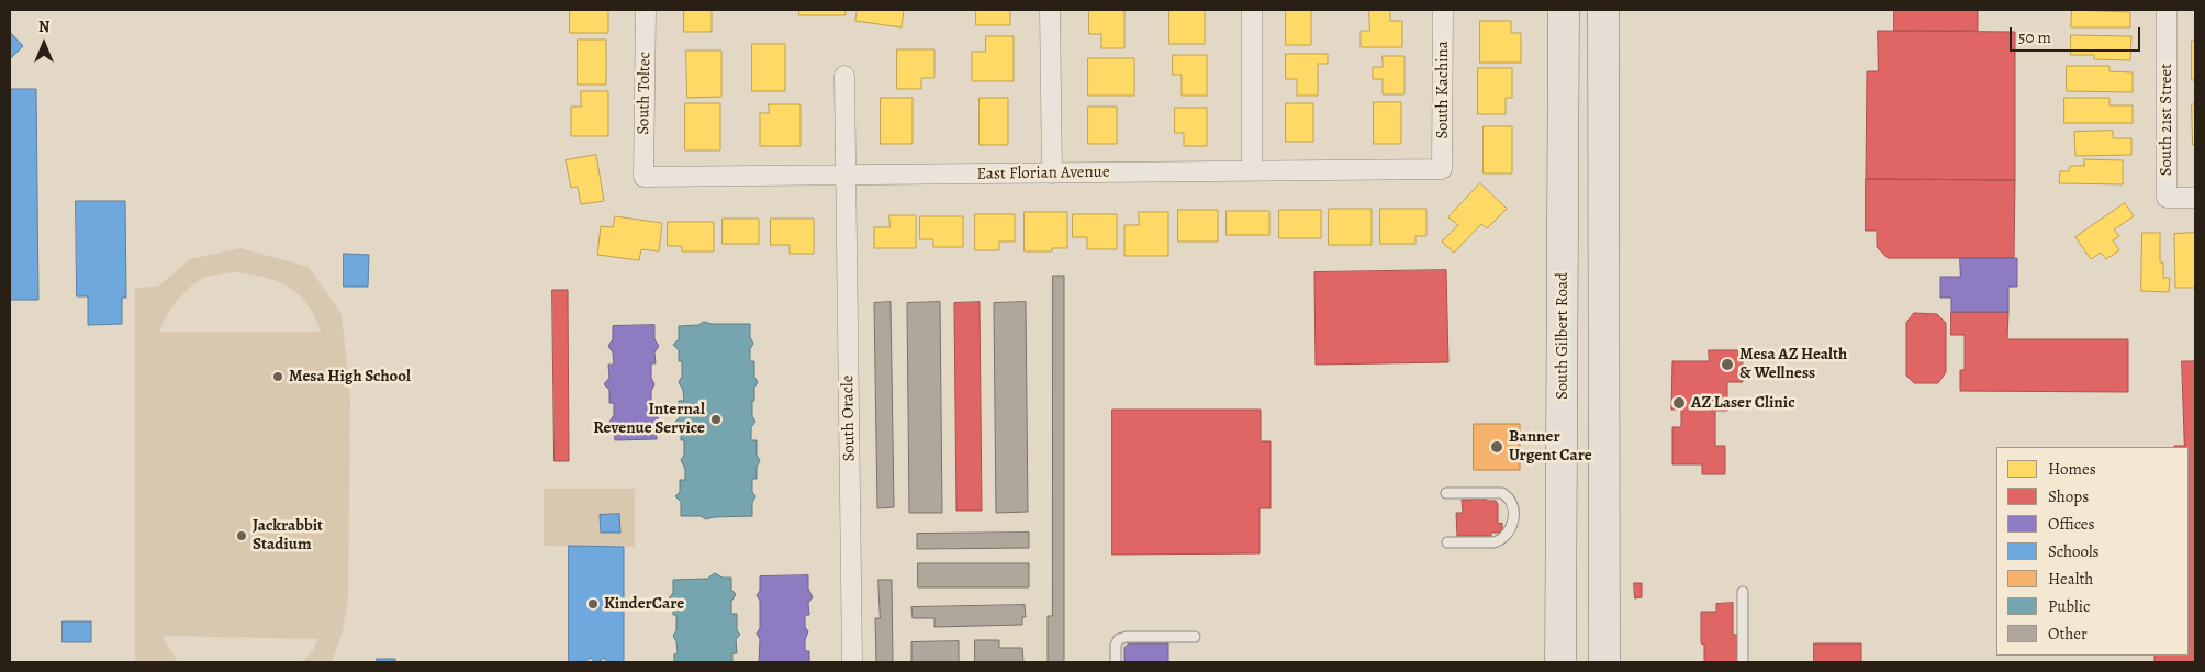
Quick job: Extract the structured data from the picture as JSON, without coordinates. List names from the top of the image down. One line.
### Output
{"streets":{"main road":["South Gilbert Road"],"street":["South Kachina","South Toltec","South 21st Street","East Florian Avenue","South Oracle"]},"crossings":[["South Kachina","East Florian Avenue"],["South Toltec","East Florian Avenue"],["East Florian Avenue","South Oracle"]],"places":["Mesa AZ Health & Wellness","Mesa High School","AZ Laser Clinic","Internal Revenue Service","Banner Urgent Care","Jackrabbit Stadium","KinderCare"],"legend":["Homes","Shops","Offices","Schools","Health","Public","Other"],"scale_bar":"50 m","north":"top"}
